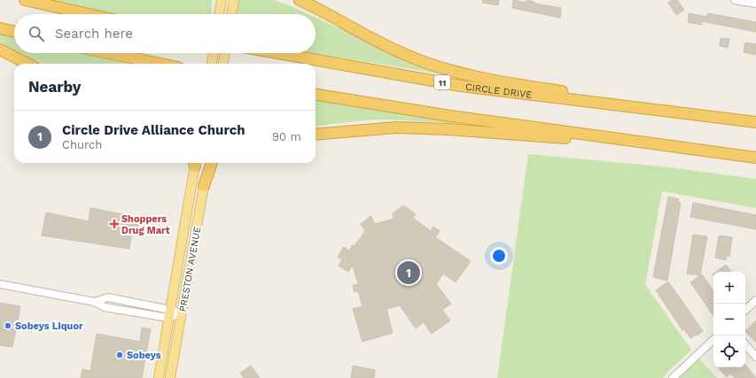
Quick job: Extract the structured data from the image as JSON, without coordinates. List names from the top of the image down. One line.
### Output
{"streets":{"highway":["11","CIRCLE DRIVE"],"main road":["PRESTON AVENUE"]},"places":{"health":["Shoppers Drug Mart"],"other":["Sobeys Liquor","Sobeys"]},"page":{"search":"Search here","heading":"Nearby","list":[{"mark":"1","name":"Circle Drive Alliance Church","note":"Church","value":"90 m"}],"pins":"1","map_buttons":["+","−"]}}
